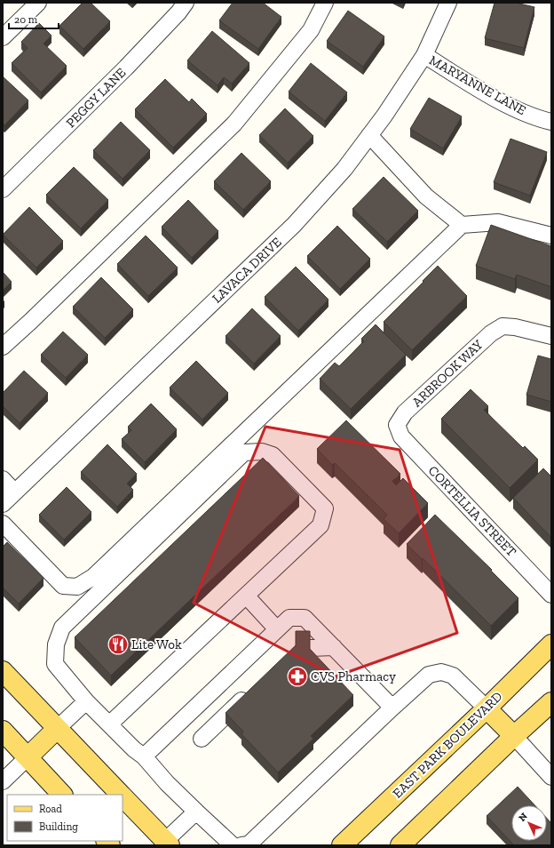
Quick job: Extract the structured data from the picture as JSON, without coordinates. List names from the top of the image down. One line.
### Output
{"streets":{"main road":["EAST PARK BOULEVARD"],"street":["MARYANNE LANE","PEGGY LANE","LAVACA DRIVE","ARBROOK WAY","CORTELLIA STREET"]},"crossings":[["MARYANNE LANE","LAVACA DRIVE"],["ARBROOK WAY","CORTELLIA STREET"]],"places":{"restaurant":["Lite Wok"],"pharmacy":["CVS Pharmacy"]},"legend":["Road","Building"],"scale_bar":"20 m","north":"top left"}
